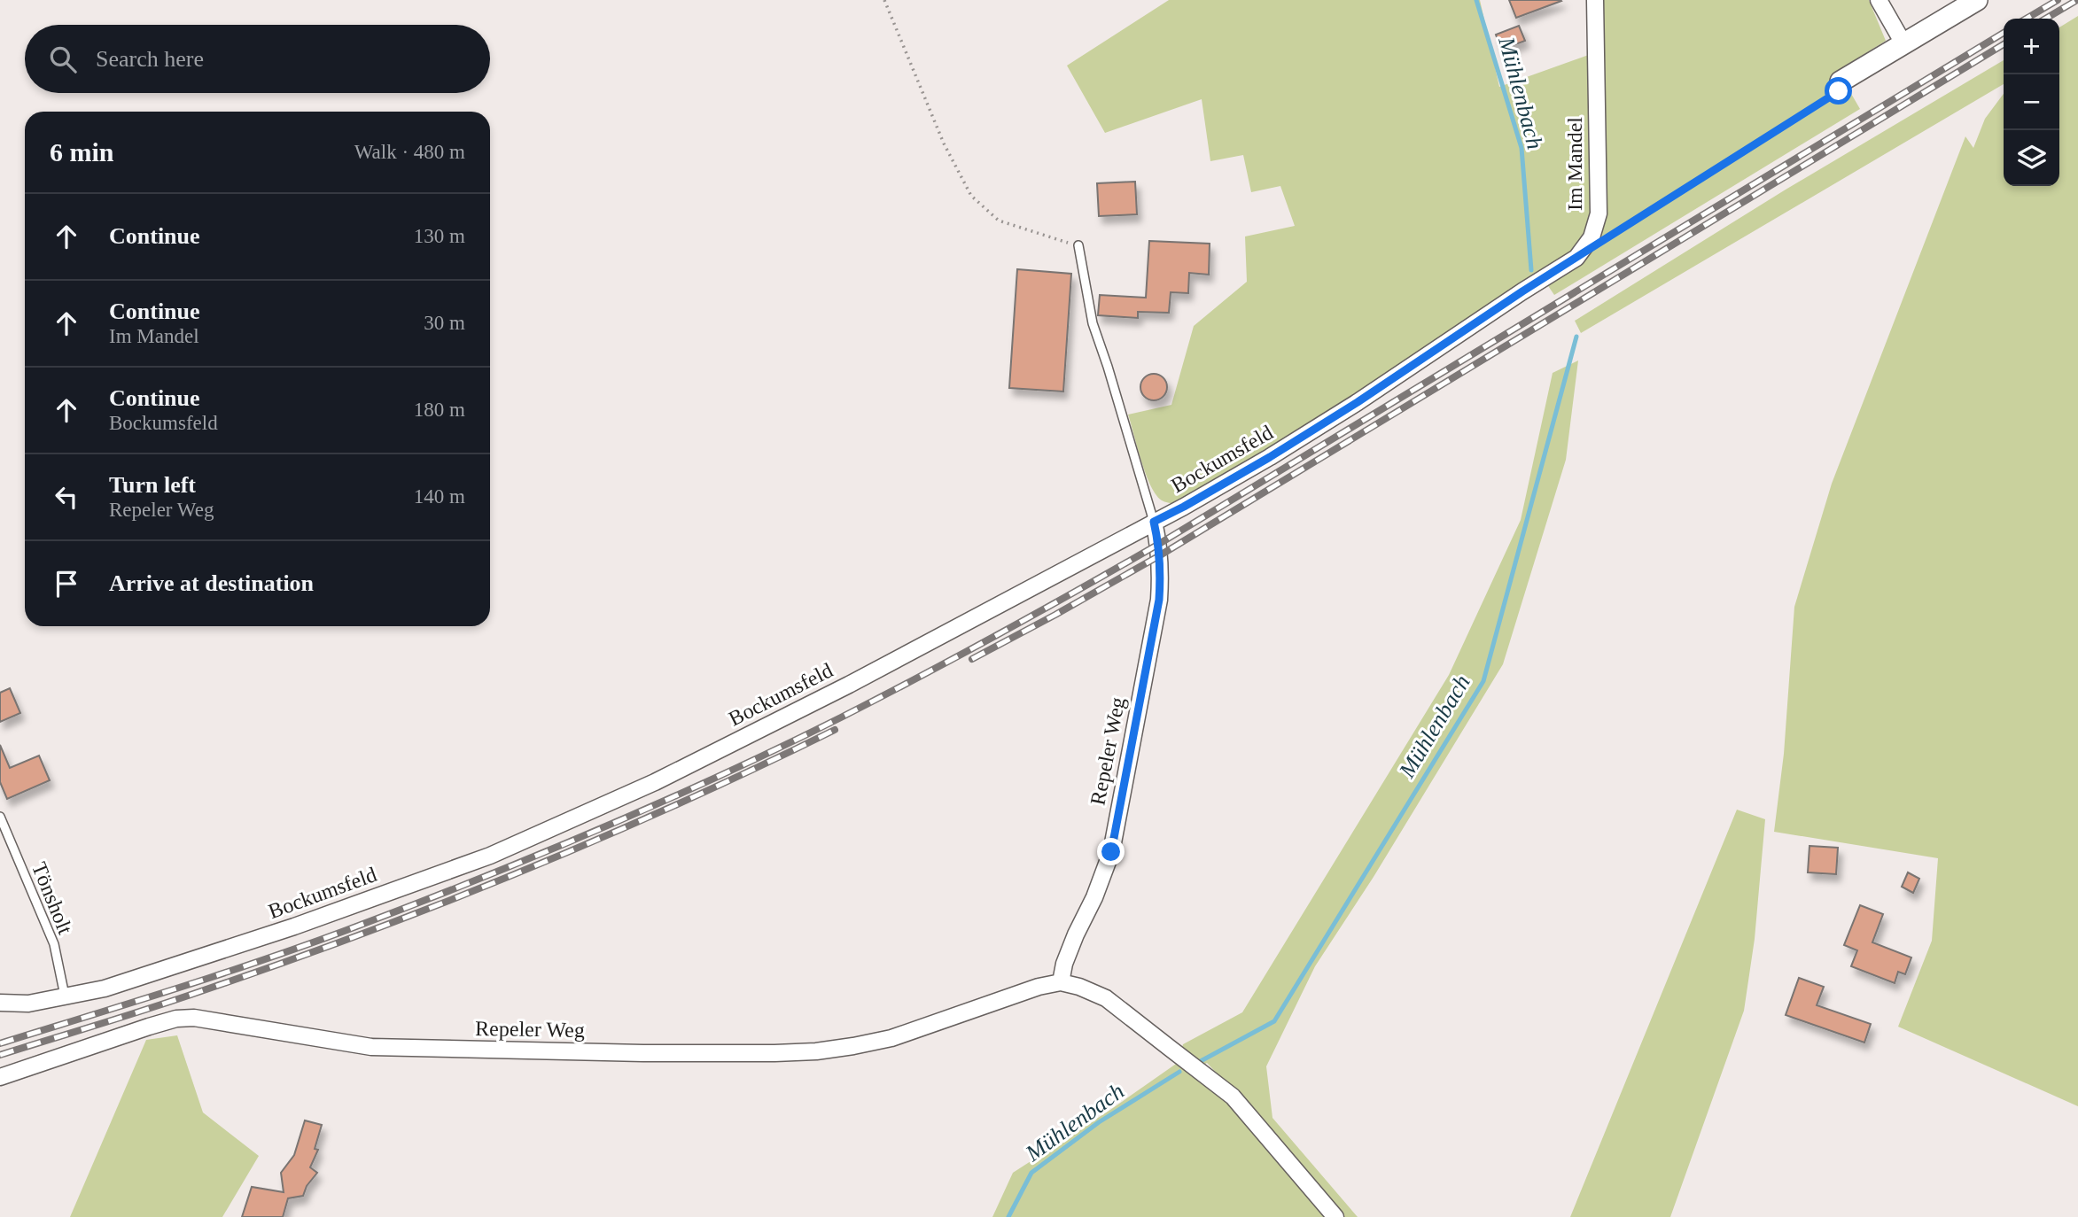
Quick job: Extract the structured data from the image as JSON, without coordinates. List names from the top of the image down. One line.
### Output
{"streets":{"street":["Im Mandel","Bockumsfeld","Repeler Weg"],"lane":["Tönsholt"]},"crossings":[["Im Mandel","Bockumsfeld"],["Bockumsfeld","Repeler Weg"],["Bockumsfeld","Tönsholt"]],"water":["Mühlenbach"],"page":{"map_buttons":["+","−"],"search":"Search here","heading":["6 min","Walk · 480 m"],"list":[["Continue","130 m"],["Continue","Im Mandel","30 m"],["Continue","Bockumsfeld","180 m"],["Turn left","Repeler Weg","140 m"],"Arrive at destination"]}}
